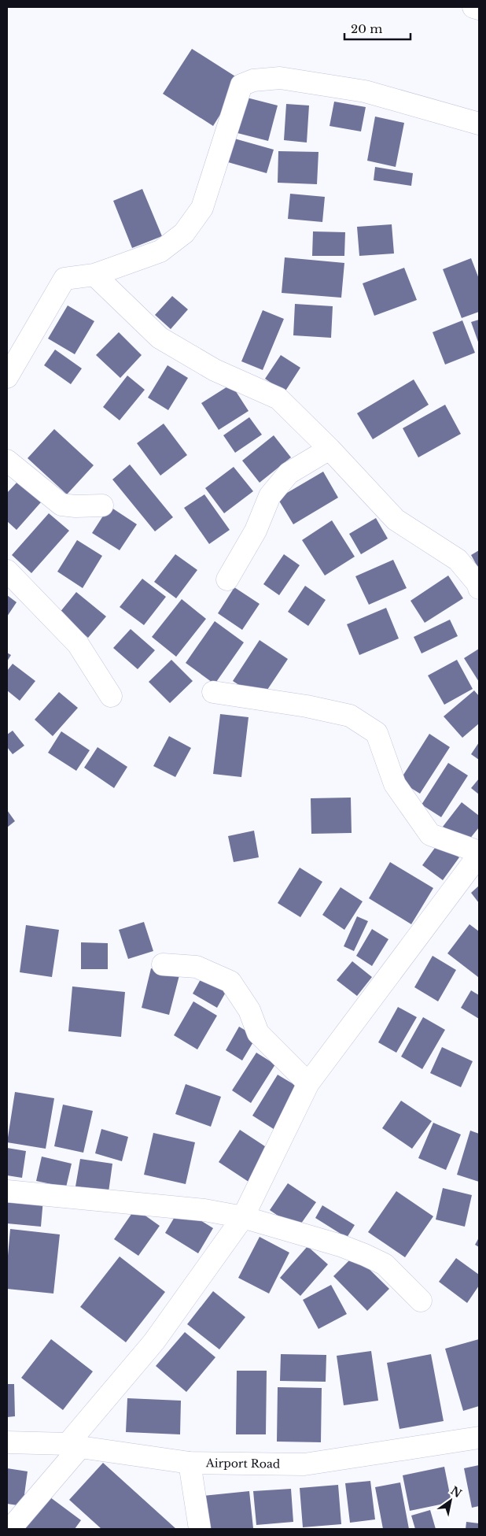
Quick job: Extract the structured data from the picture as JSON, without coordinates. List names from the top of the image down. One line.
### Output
{"streets":{"main road":["Airport Road"]},"scale_bar":"20 m","north":"top right"}
